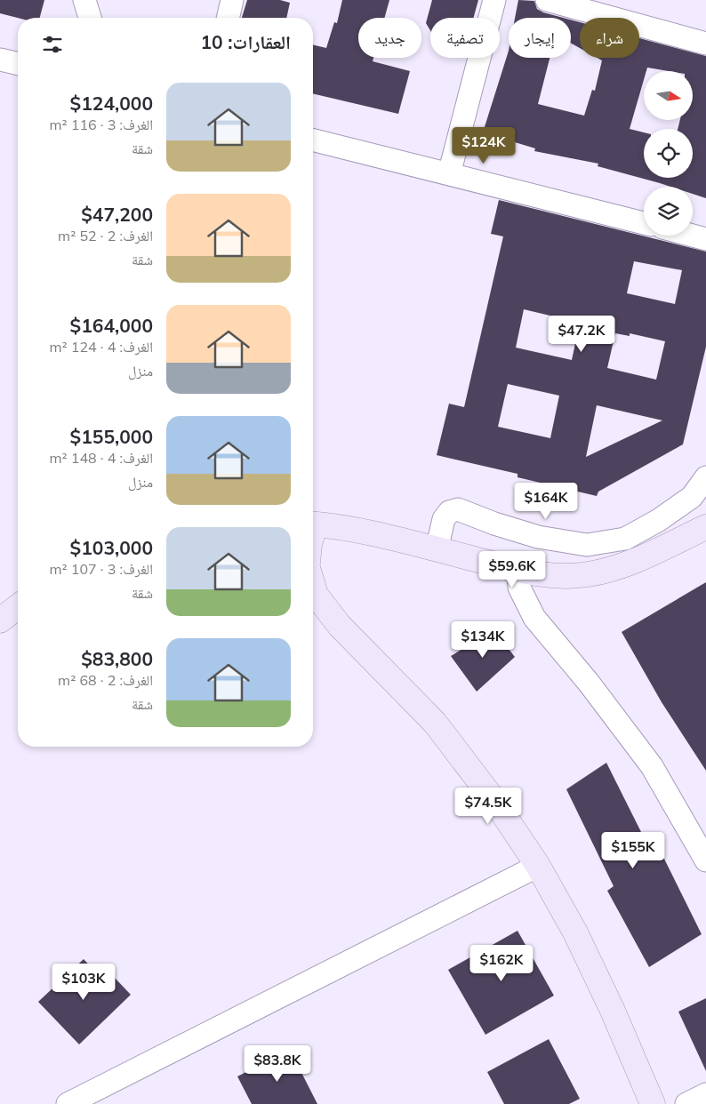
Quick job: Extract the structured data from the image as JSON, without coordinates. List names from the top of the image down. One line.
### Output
{"north":"right","page":{"chip":["شراء","إيجار","تصفية","جديد"],"heading":"العقارات: 10","list":[{"name":"$124,000","note":"الغرف: 3 · 116 m² · شقة"},{"name":"$47,200","note":"الغرف: 2 · 52 m² · شقة"},{"name":"$164,000","note":"الغرف: 4 · 124 m² · منزل"},{"name":"$155,000","note":"الغرف: 4 · 148 m² · منزل"},{"name":"$103,000","note":"الغرف: 3 · 107 m² · شقة"},{"name":"$83,800","note":"الغرف: 2 · 68 m² · شقة"}],"price":["$124K","$47.2K","$164K","$59.6K","$134K","$74.5K","$155K","$162K","$103K","$83.8K"]}}
